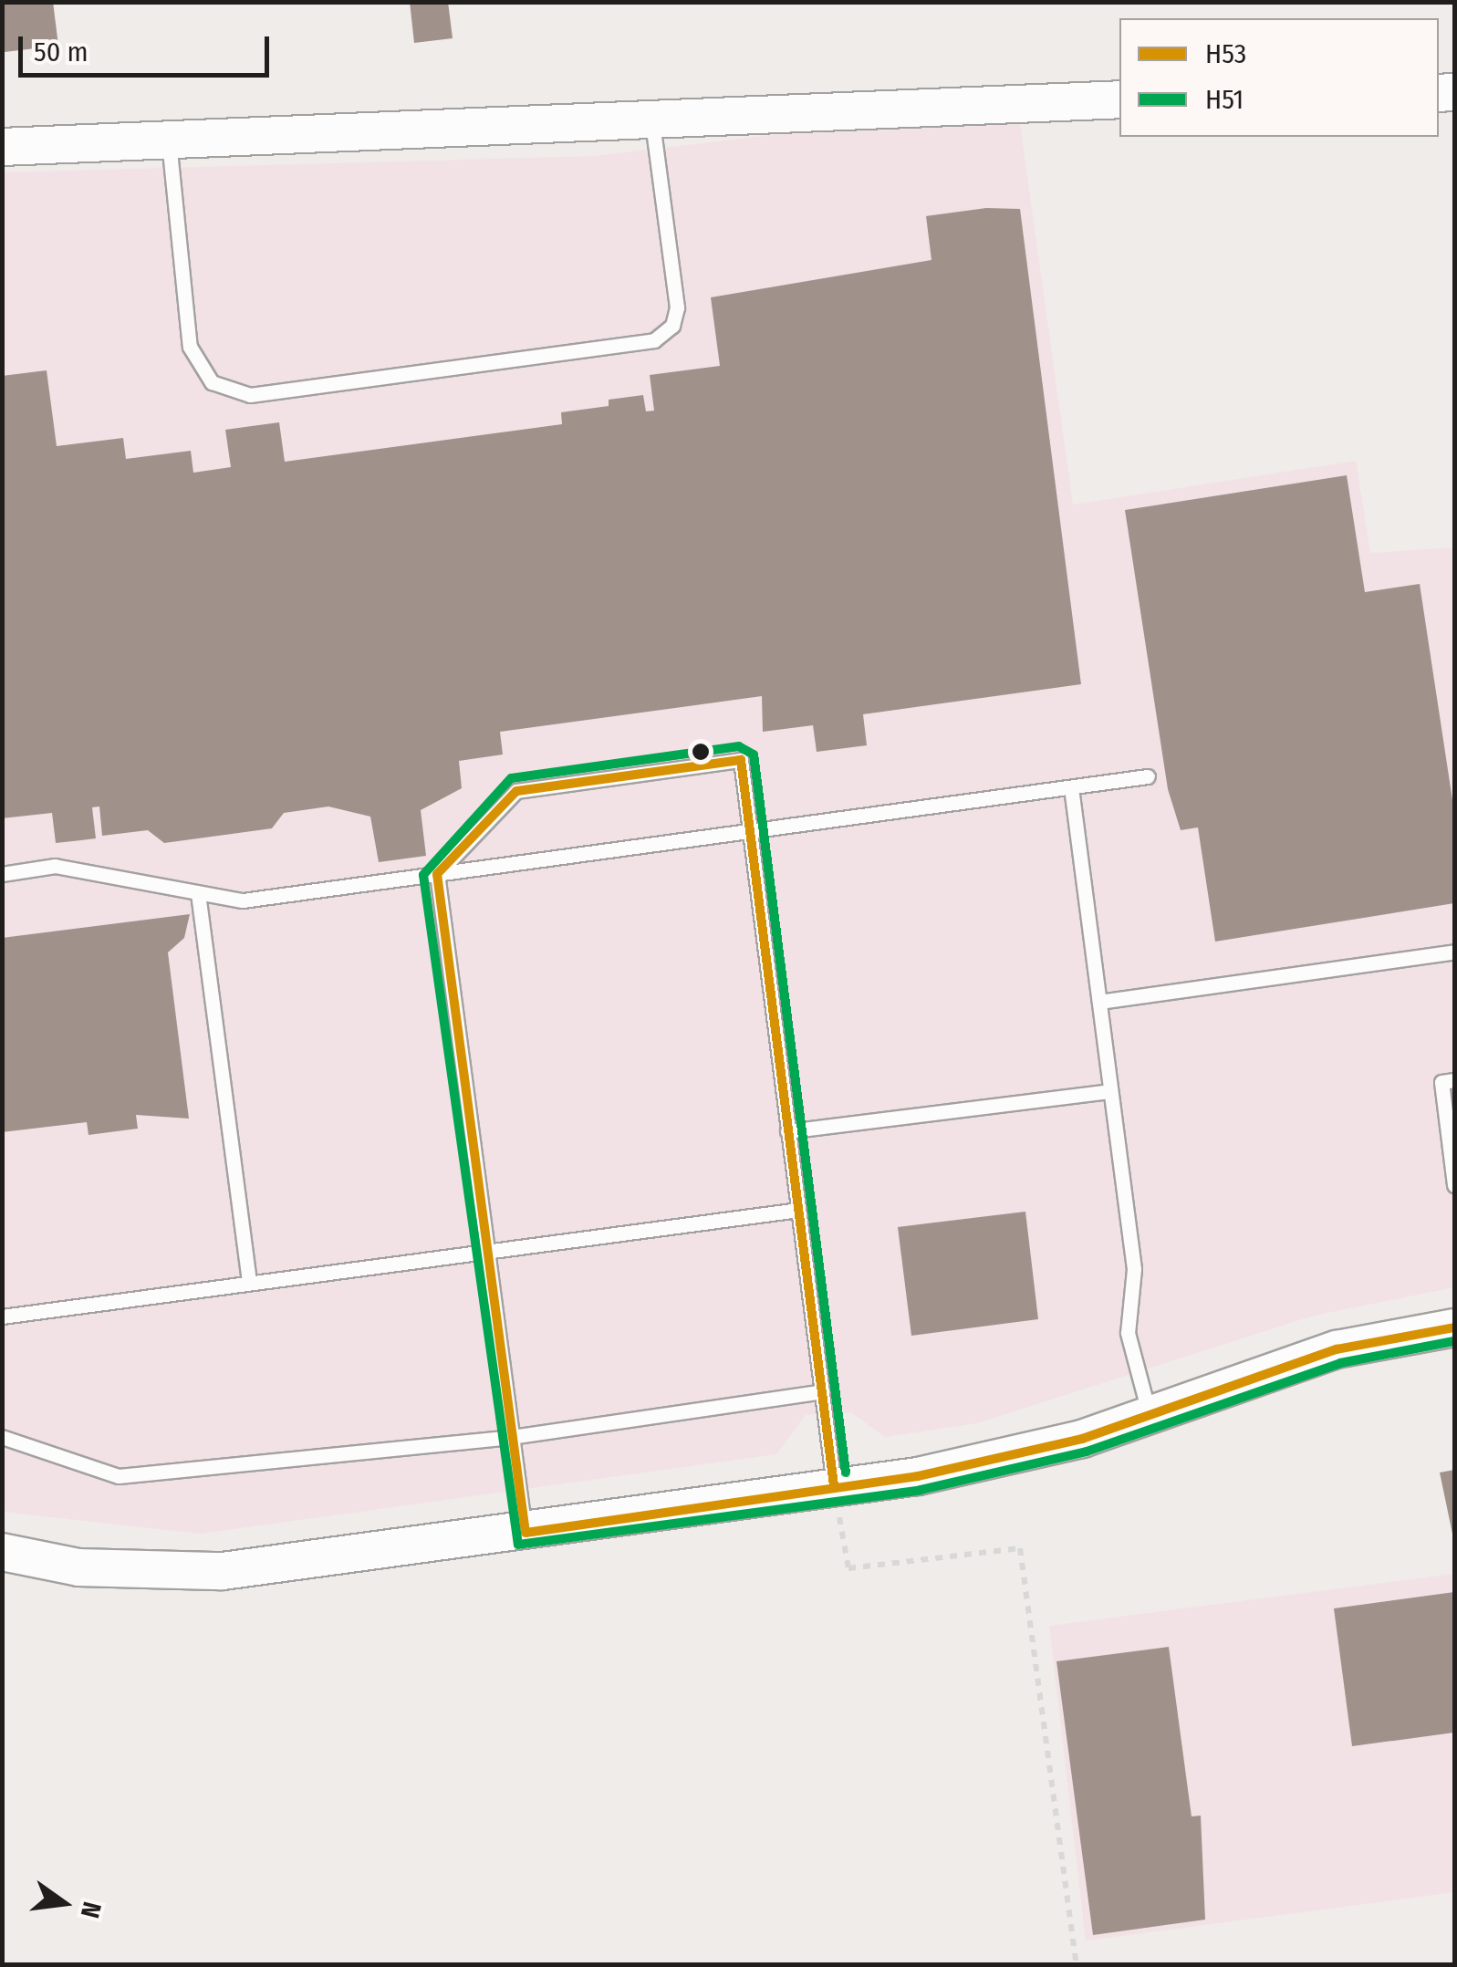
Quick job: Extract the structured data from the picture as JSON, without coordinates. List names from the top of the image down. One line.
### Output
{"lines":["transit line H51","transit line H53"],"legend":["H53","H51"],"scale_bar":"50 m","north":"right"}
